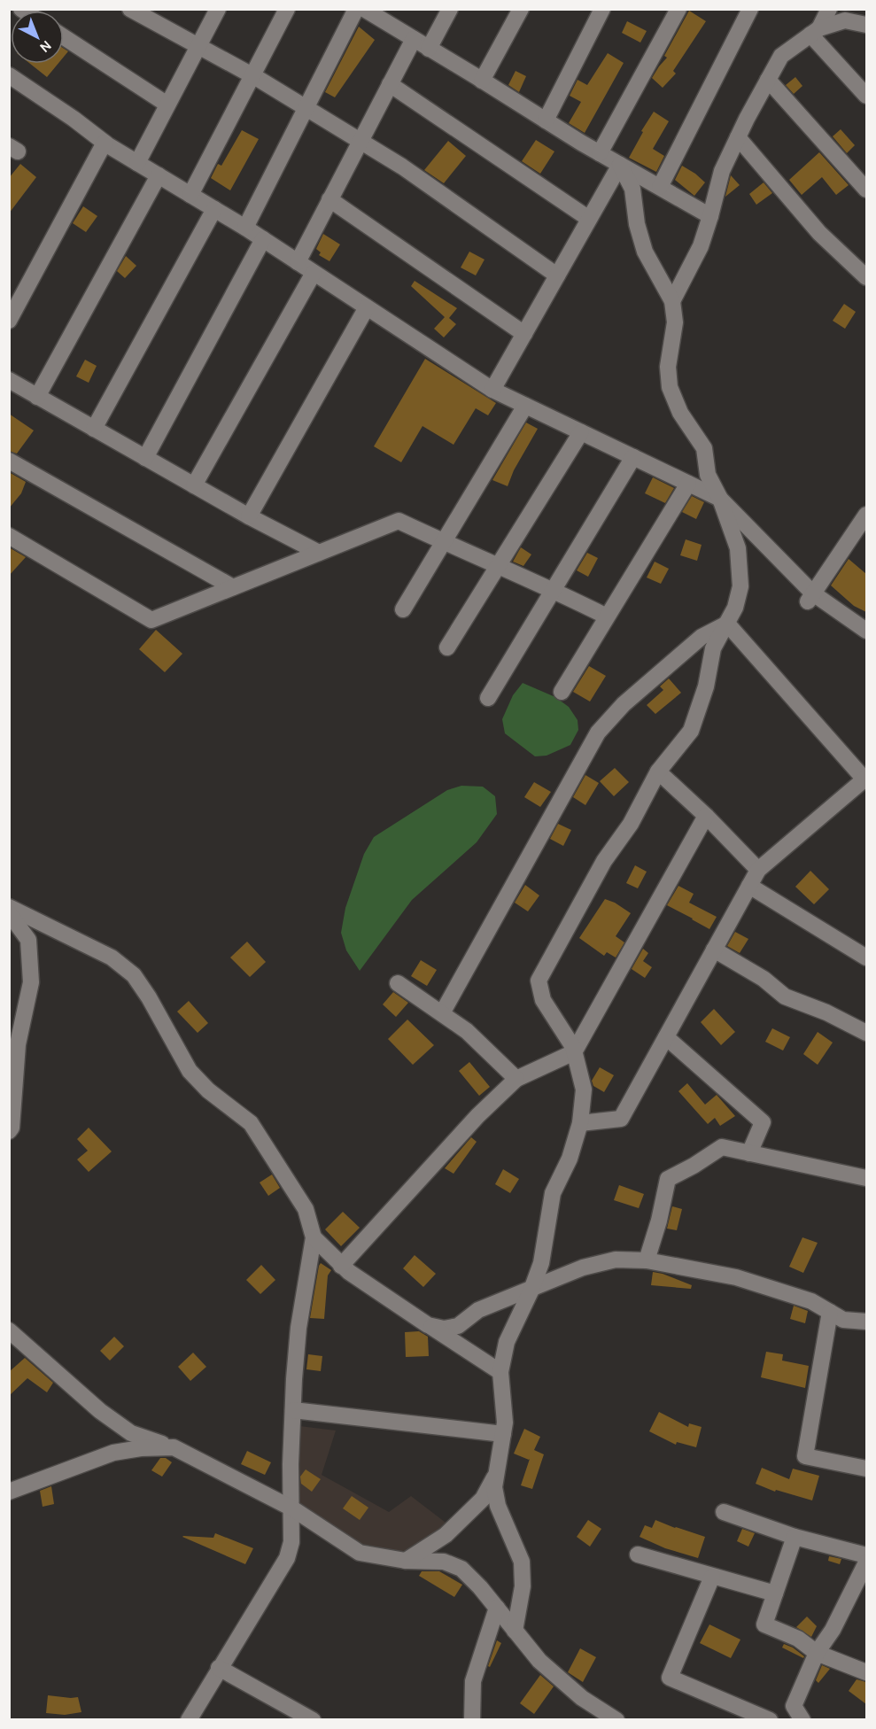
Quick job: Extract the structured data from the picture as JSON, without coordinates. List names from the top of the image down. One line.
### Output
{"north":"bottom right"}
